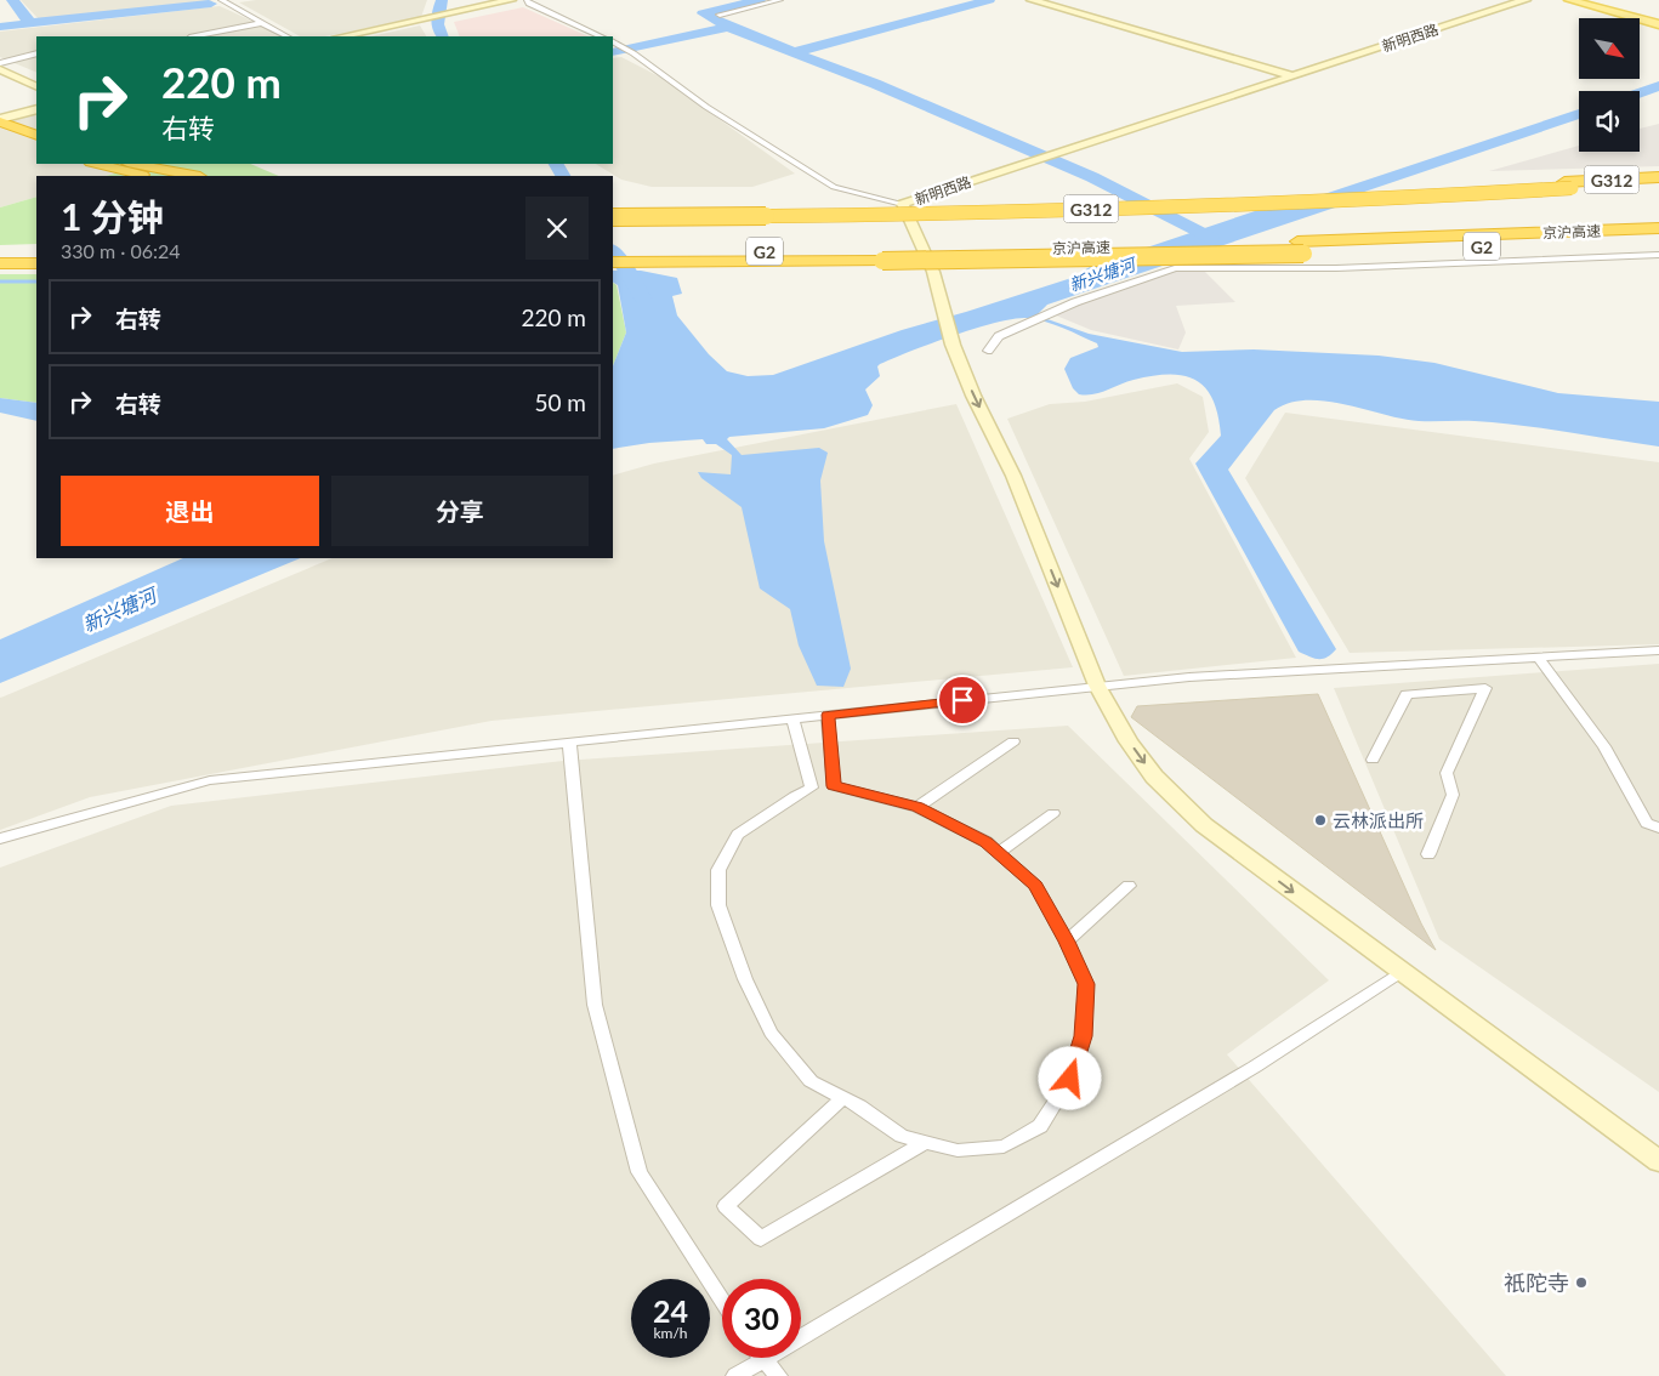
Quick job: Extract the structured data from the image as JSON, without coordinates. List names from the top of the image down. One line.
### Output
{"streets":{"highway":["G312","京沪高速","G2"],"street":["新明西路"]},"water":["新兴塘河"],"places":["云林派出所","祇陀寺"],"north":"bottom right","page":{"turn":["220 m","右转"],"heading":["1 分钟","330 m · 06:24"],"list":[{"name":"右转","value":"220 m"},{"name":"右转","value":"50 m"}],"buttons":["退出","分享"],"speed":"24 km/h","limit":"30"}}
